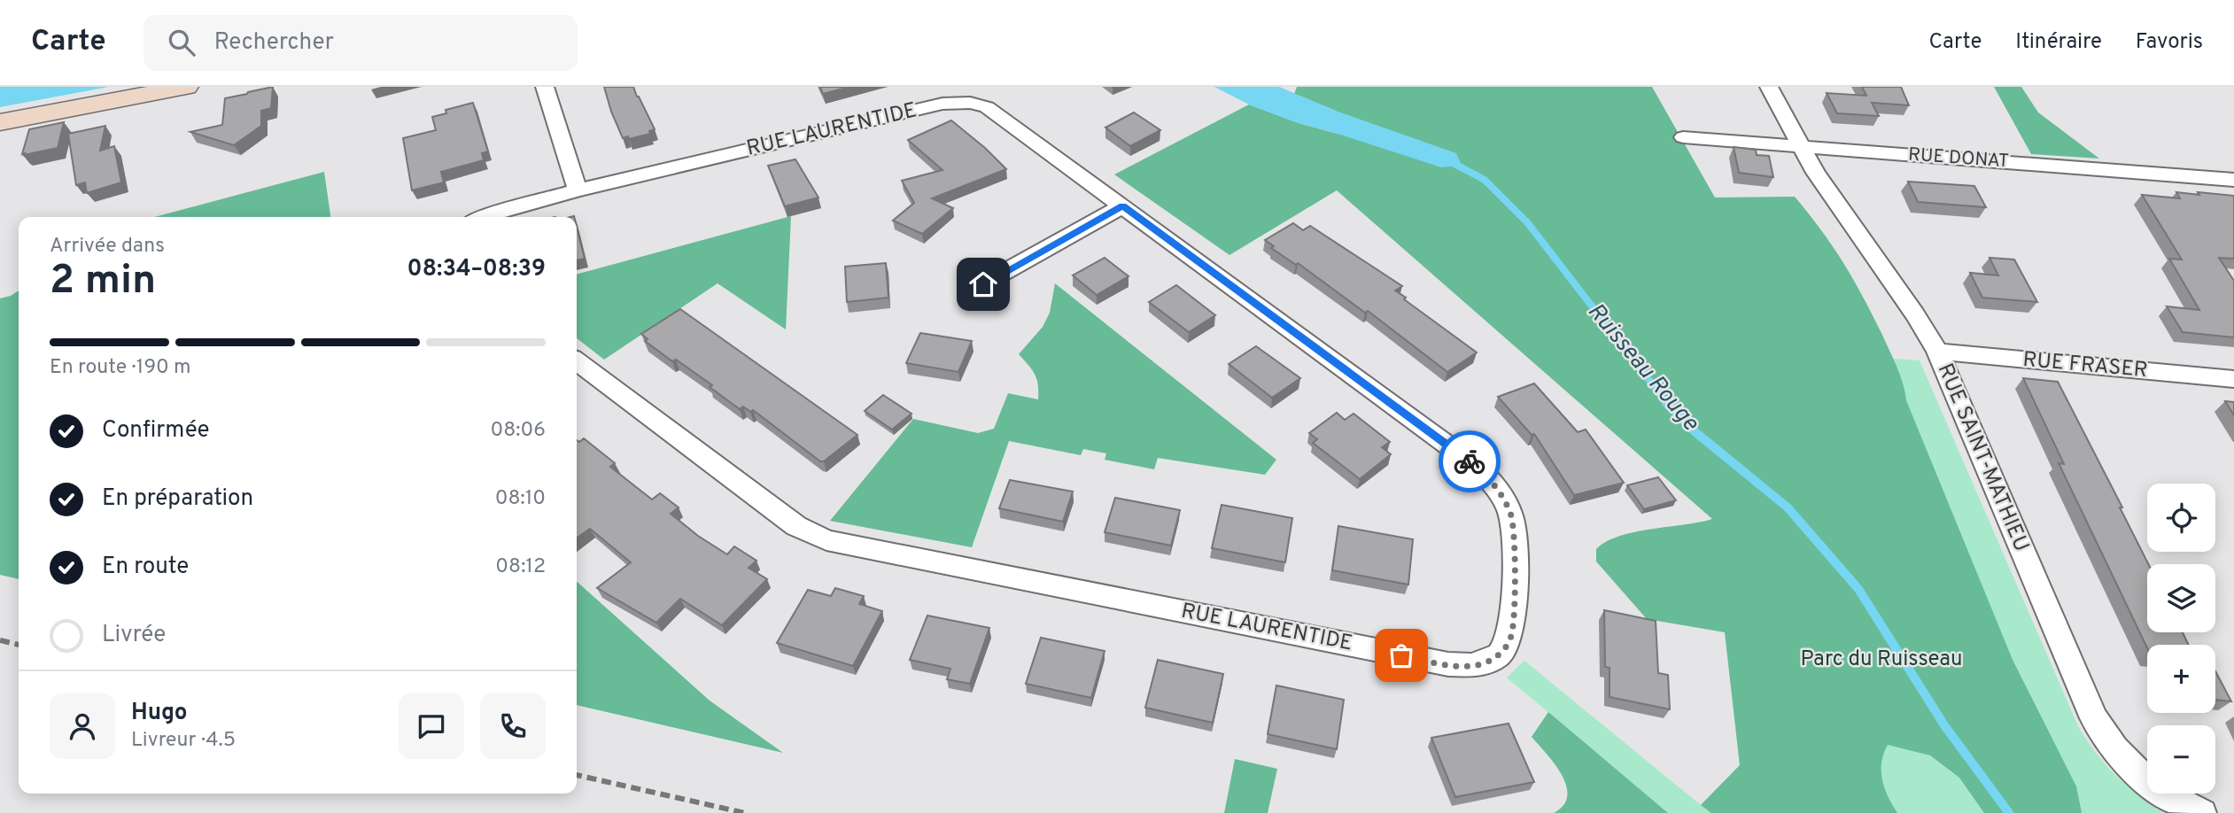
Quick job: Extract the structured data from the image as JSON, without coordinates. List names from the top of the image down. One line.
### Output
{"streets":{"street":["RUE LAURENTIDE","RUE DONAT","RUE FRASER","RUE SAINT-MATHIEU"]},"crossings":[["RUE DONAT","RUE SAINT-MATHIEU"],["RUE FRASER","RUE SAINT-MATHIEU"]],"water":["Ruisseau Rouge"],"parks":["Parc du Ruisseau"],"page":{"header":"Carte","search":"Rechercher","nav":["Carte","Itinéraire","Favoris"],"heading":["2 min","Arrivée dans","08:34–08:39"],"panel":["Hugo","Livreur · 4.5"],"bar":"En route · 190 m","list":[["Confirmée","08:06"],["En préparation","08:10"],["En route","08:12"],"Livrée"],"map_buttons":["+","−"]}}
